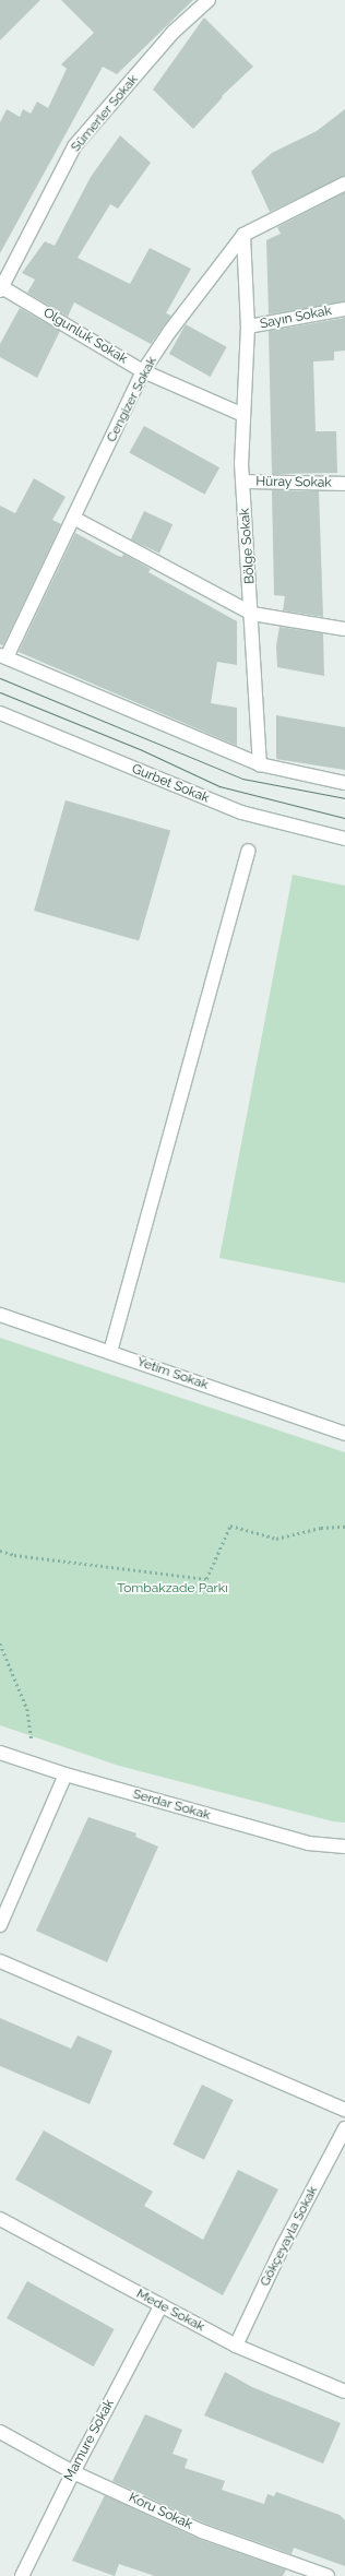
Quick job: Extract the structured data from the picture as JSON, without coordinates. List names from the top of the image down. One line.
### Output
{"streets":{"street":["Sümerler Sokak","Sayın Sokak","Olgunluk Sokak","Cengizer Sokak","Hüray Sokak","Bölge Sokak","Gurbet Sokak","Yetim Sokak","Serdar Sokak","Gökçeyayla Sokak","Mede Sokak","Mamure Sokak","Koru Sokak"]},"crossings":[["Sümerler Sokak","Olgunluk Sokak"],["Sayın Sokak","Bölge Sokak"],["Olgunluk Sokak","Cengizer Sokak"],["Olgunluk Sokak","Bölge Sokak"],["Cengizer Sokak","Bölge Sokak"],["Hüray Sokak","Bölge Sokak"],["Gökçeyayla Sokak","Mede Sokak"],["Mede Sokak","Mamure Sokak"],["Mamure Sokak","Koru Sokak"]],"parks":["Tombakzade Parkı"]}
